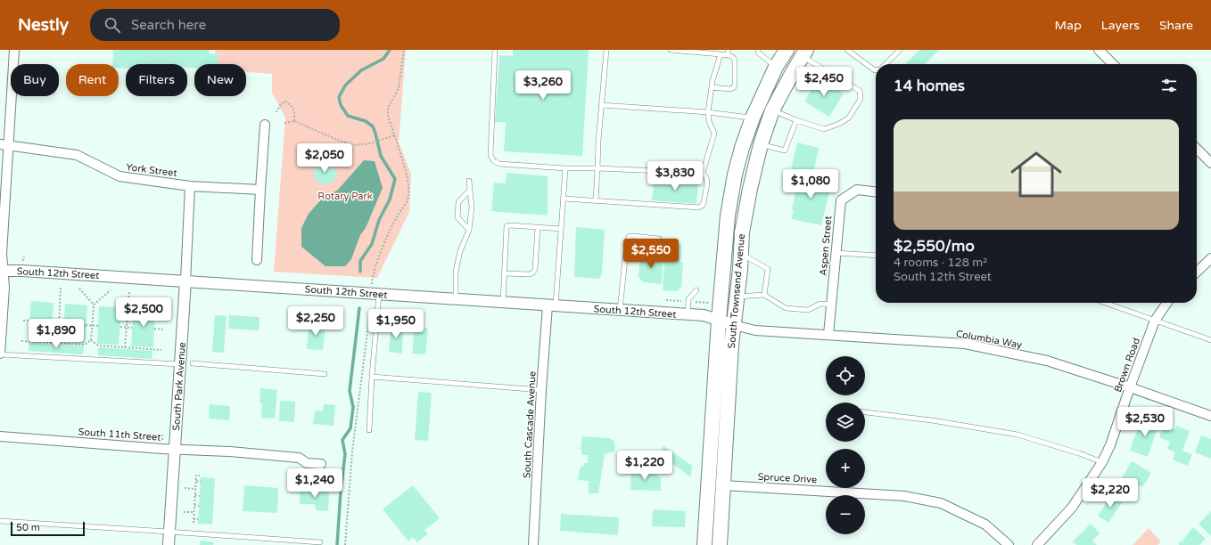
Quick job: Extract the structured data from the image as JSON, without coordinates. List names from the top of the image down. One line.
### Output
{"streets":{"highway":["South Townsend Avenue"],"street":["York Street","Aspen Street","South 12th Street","Columbia Way","Brown Road","South Park Avenue","South Cascade Avenue","South 11th Street","Spruce Drive"]},"crossings":[["York Street","South Park Avenue"],["Aspen Street","Columbia Way"],["South 12th Street","South Townsend Avenue"],["South 12th Street","Columbia Way"],["South 12th Street","South Park Avenue"],["South 12th Street","South Cascade Avenue"],["South Townsend Avenue","Columbia Way"],["South Townsend Avenue","Spruce Drive"],["Columbia Way","Brown Road"],["South Park Avenue","South 11th Street"]],"parks":["Rotary Park"],"scale_bar":"50 m","page":{"header":"Nestly","search":"Search here","nav":["Map","Layers","Share"],"chip":["Buy","Rent","Filters","New"],"heading":"14 homes","price":["$2,450","$3,260","$2,050","$3,830","$1,080","$2,550","$2,500","$2,250","$1,950","$1,890","$2,530","$1,220","$1,240","$2,220"],"list":[{"name":"$2,550/mo","note":"4 rooms · 128 m² · South 12th Street"}],"map_buttons":["+","−"],"scale":"50 m"}}
